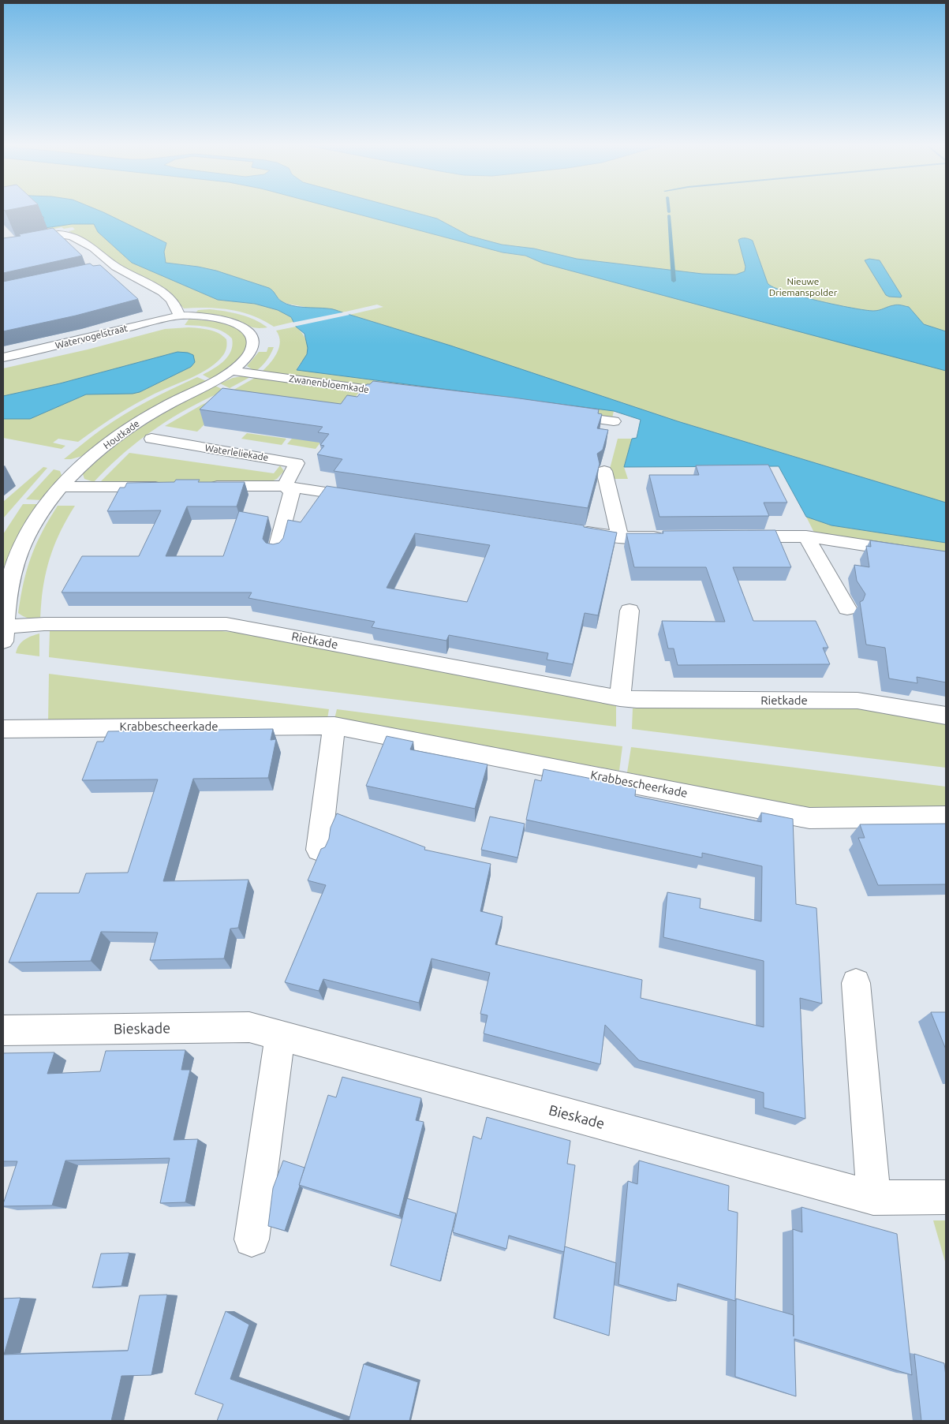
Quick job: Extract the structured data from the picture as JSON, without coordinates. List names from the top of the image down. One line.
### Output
{"streets":{"street":["Watervogelstraat","Zwanenbloemkade","Houtkade","Waterleliekade","Rietkade","Krabbescheerkade","Bieskade"]},"crossings":[["Watervogelstraat","Houtkade"],["Zwanenbloemkade","Houtkade"],["Houtkade","Rietkade"]],"parks":["Nieuwe Driemanspolder"]}
